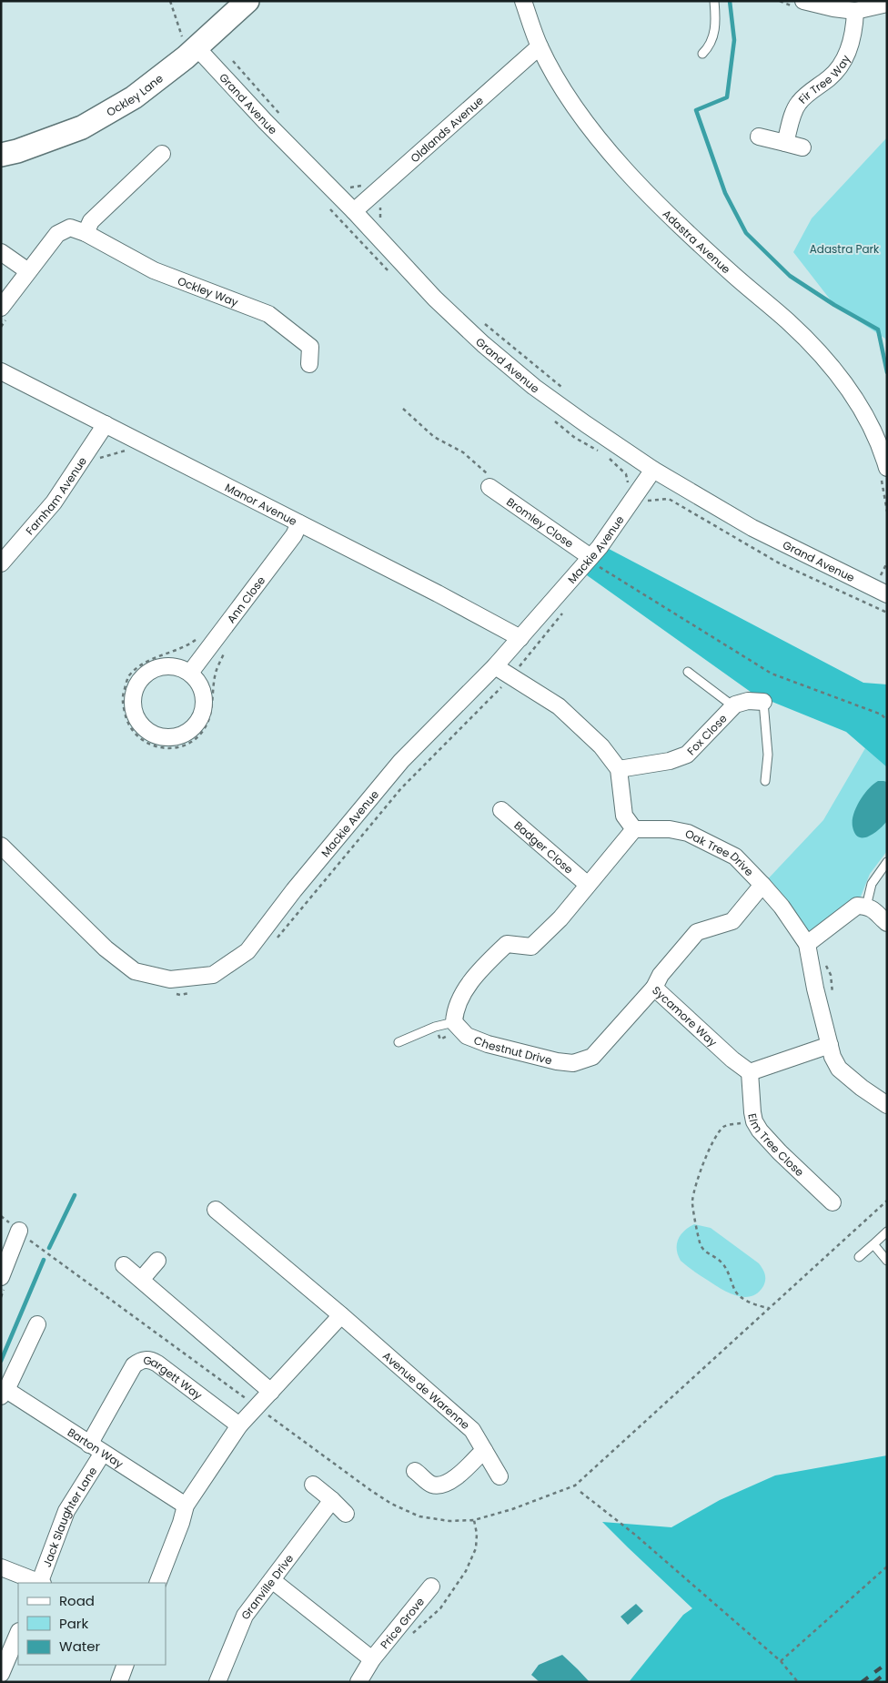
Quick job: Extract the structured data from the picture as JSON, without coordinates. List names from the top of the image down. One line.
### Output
{"streets":{"street":["Fir Tree Way","Ockley Lane","Grand Avenue","Oldlands Avenue","Adastra Avenue","Ockley Way","Farnham Avenue","Manor Avenue","Bromley Close","Mackie Avenue","Ann Close","Fox Close","Badger Close","Oak Tree Drive","Sycamore Way","Chestnut Drive","Elm Tree Close","Gargett Way","Avenue de Warenne","Barton Way","Jack Slaughter Lane","Granville Drive","Price Grove"]},"crossings":[["Ockley Lane","Grand Avenue"],["Grand Avenue","Oldlands Avenue"],["Grand Avenue","Mackie Avenue"],["Oldlands Avenue","Adastra Avenue"],["Farnham Avenue","Manor Avenue"],["Manor Avenue","Mackie Avenue"],["Manor Avenue","Ann Close"],["Bromley Close","Mackie Avenue"],["Oak Tree Drive","Sycamore Way"],["Sycamore Way","Chestnut Drive"],["Sycamore Way","Elm Tree Close"],["Gargett Way","Barton Way"],["Gargett Way","Jack Slaughter Lane"],["Barton Way","Jack Slaughter Lane"]],"parks":["Adastra Park"],"legend":["Road","Park","Water"]}
